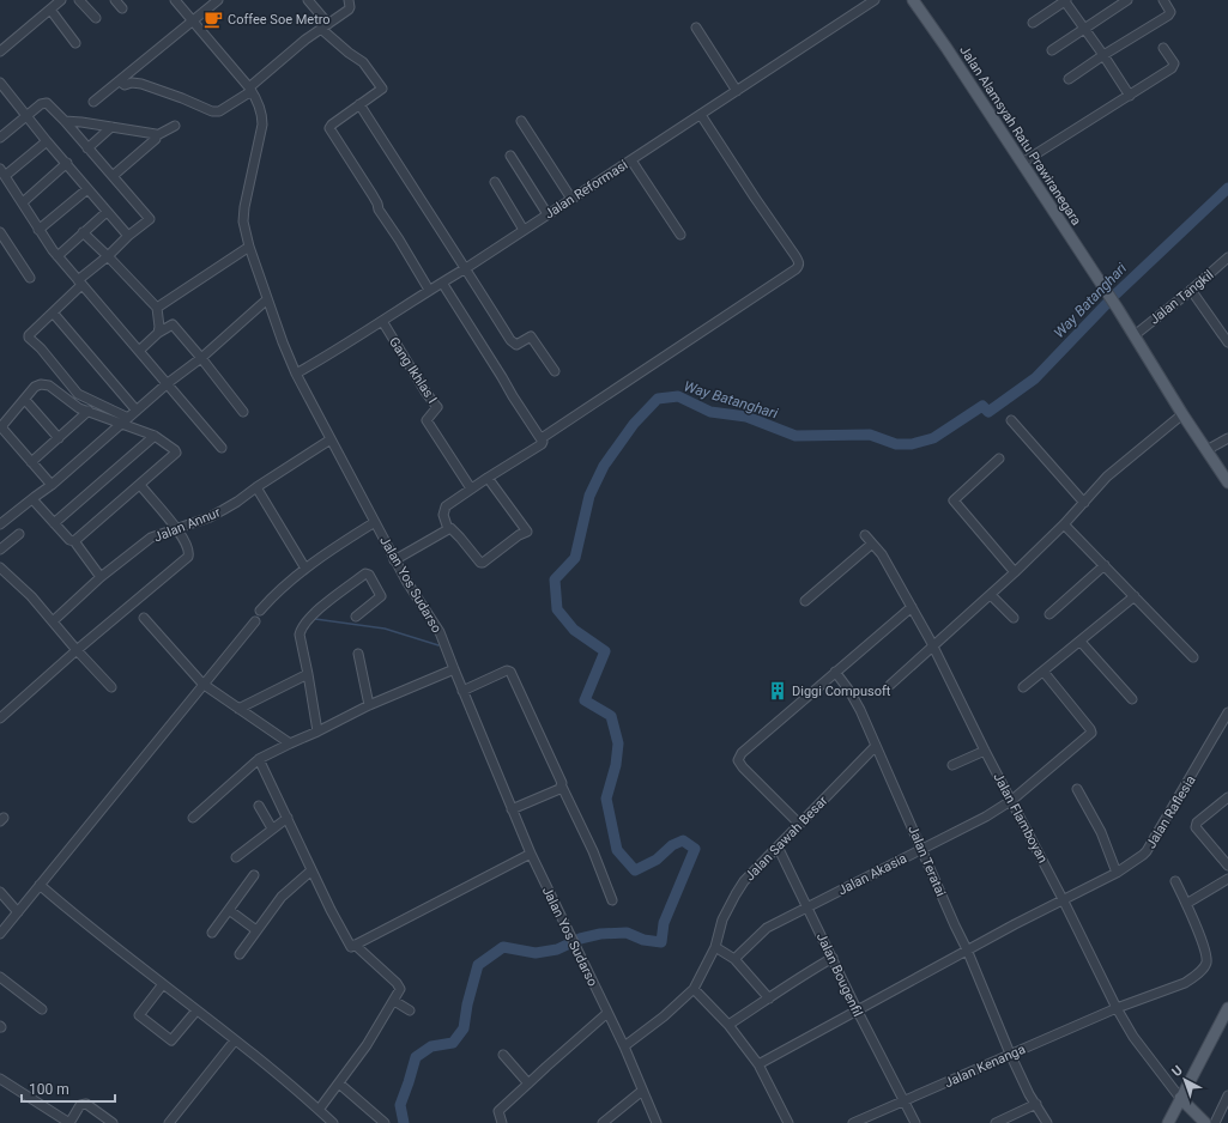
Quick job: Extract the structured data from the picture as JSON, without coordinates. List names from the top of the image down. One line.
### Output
{"streets":{"main road":["Jalan Alamsyah Ratu Prawiranegara"],"street":["Jalan Reformasi","Jalan Tangkil","Gang Ikhlas I","Jalan Annur","Jalan Yos Sudarso","Jalan Raflesia","Jalan Flamboyan","Jalan Sawah Besar","Jalan Teratai","Jalan Akasia","Jalan Bougenfil","Jalan Kenanga"]},"crossings":[["Jalan Alamsyah Ratu Prawiranegara","Jalan Tangkil"],["Jalan Reformasi","Gang Ikhlas I"],["Jalan Reformasi","Jalan Yos Sudarso"],["Jalan Annur","Jalan Yos Sudarso"],["Jalan Yos Sudarso","Jalan Sawah Besar"],["Jalan Raflesia","Jalan Flamboyan"],["Jalan Raflesia","Jalan Teratai"],["Jalan Raflesia","Jalan Bougenfil"],["Jalan Flamboyan","Jalan Akasia"],["Jalan Flamboyan","Jalan Kenanga"],["Jalan Sawah Besar","Jalan Teratai"],["Jalan Sawah Besar","Jalan Bougenfil"],["Jalan Teratai","Jalan Akasia"],["Jalan Teratai","Jalan Kenanga"],["Jalan Akasia","Jalan Bougenfil"],["Jalan Bougenfil","Jalan Kenanga"]],"water":["Way Batanghari"],"places":{"cafe":["Coffee Soe Metro"],"building":["Diggi Compusoft"]},"scale_bar":"100 m","north":"top left"}
